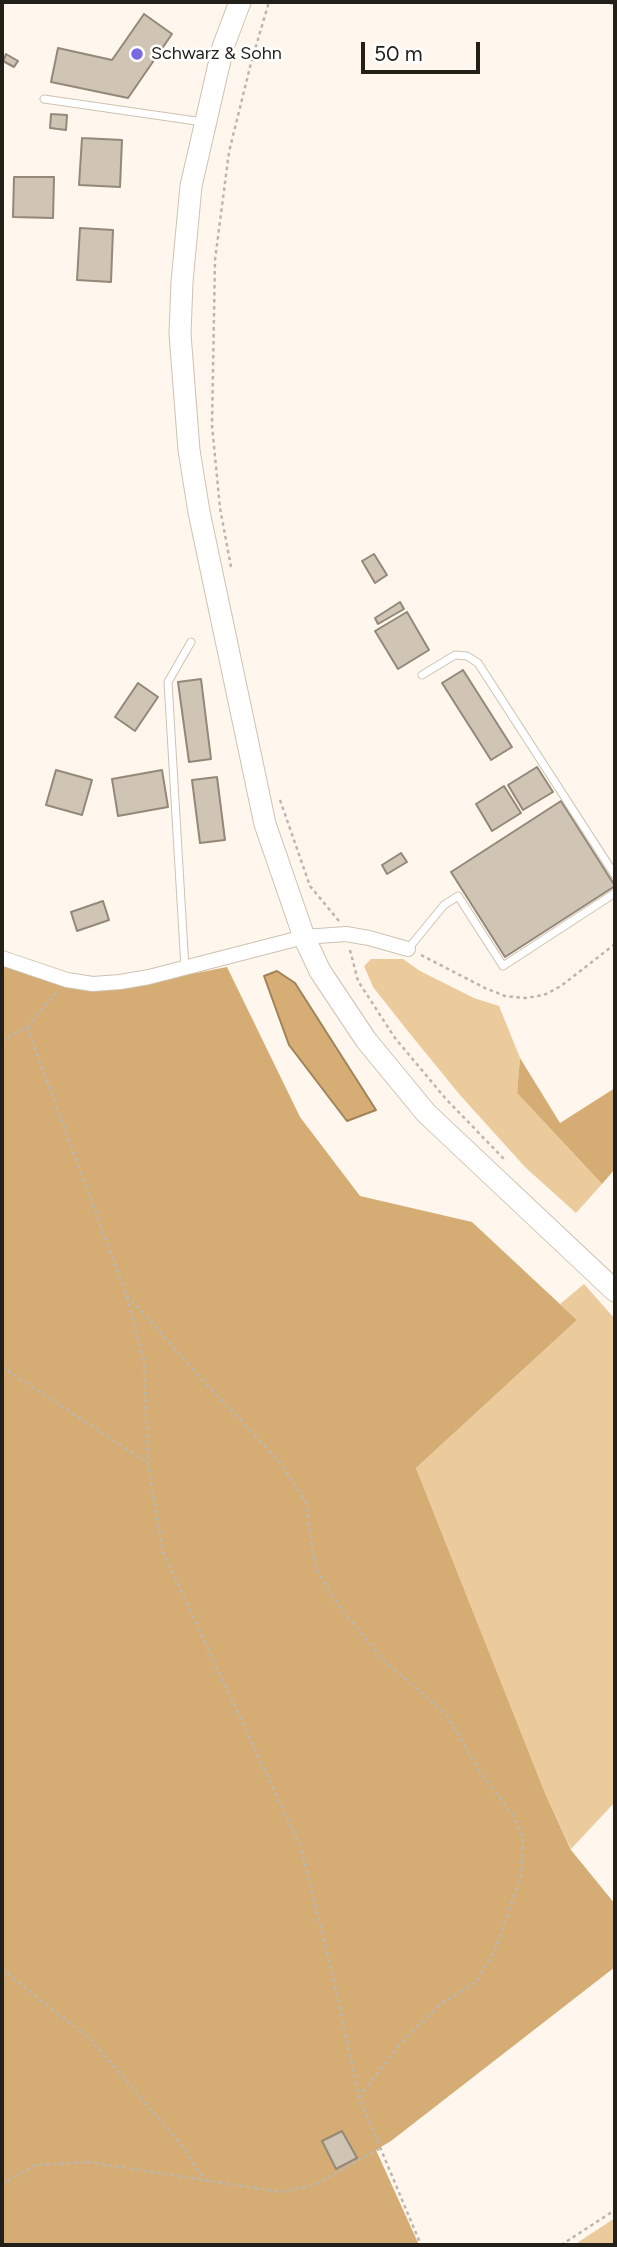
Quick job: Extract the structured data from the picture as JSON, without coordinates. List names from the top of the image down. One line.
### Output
{"places":["Schwarz & Sohn"],"scale_bar":"50 m"}
